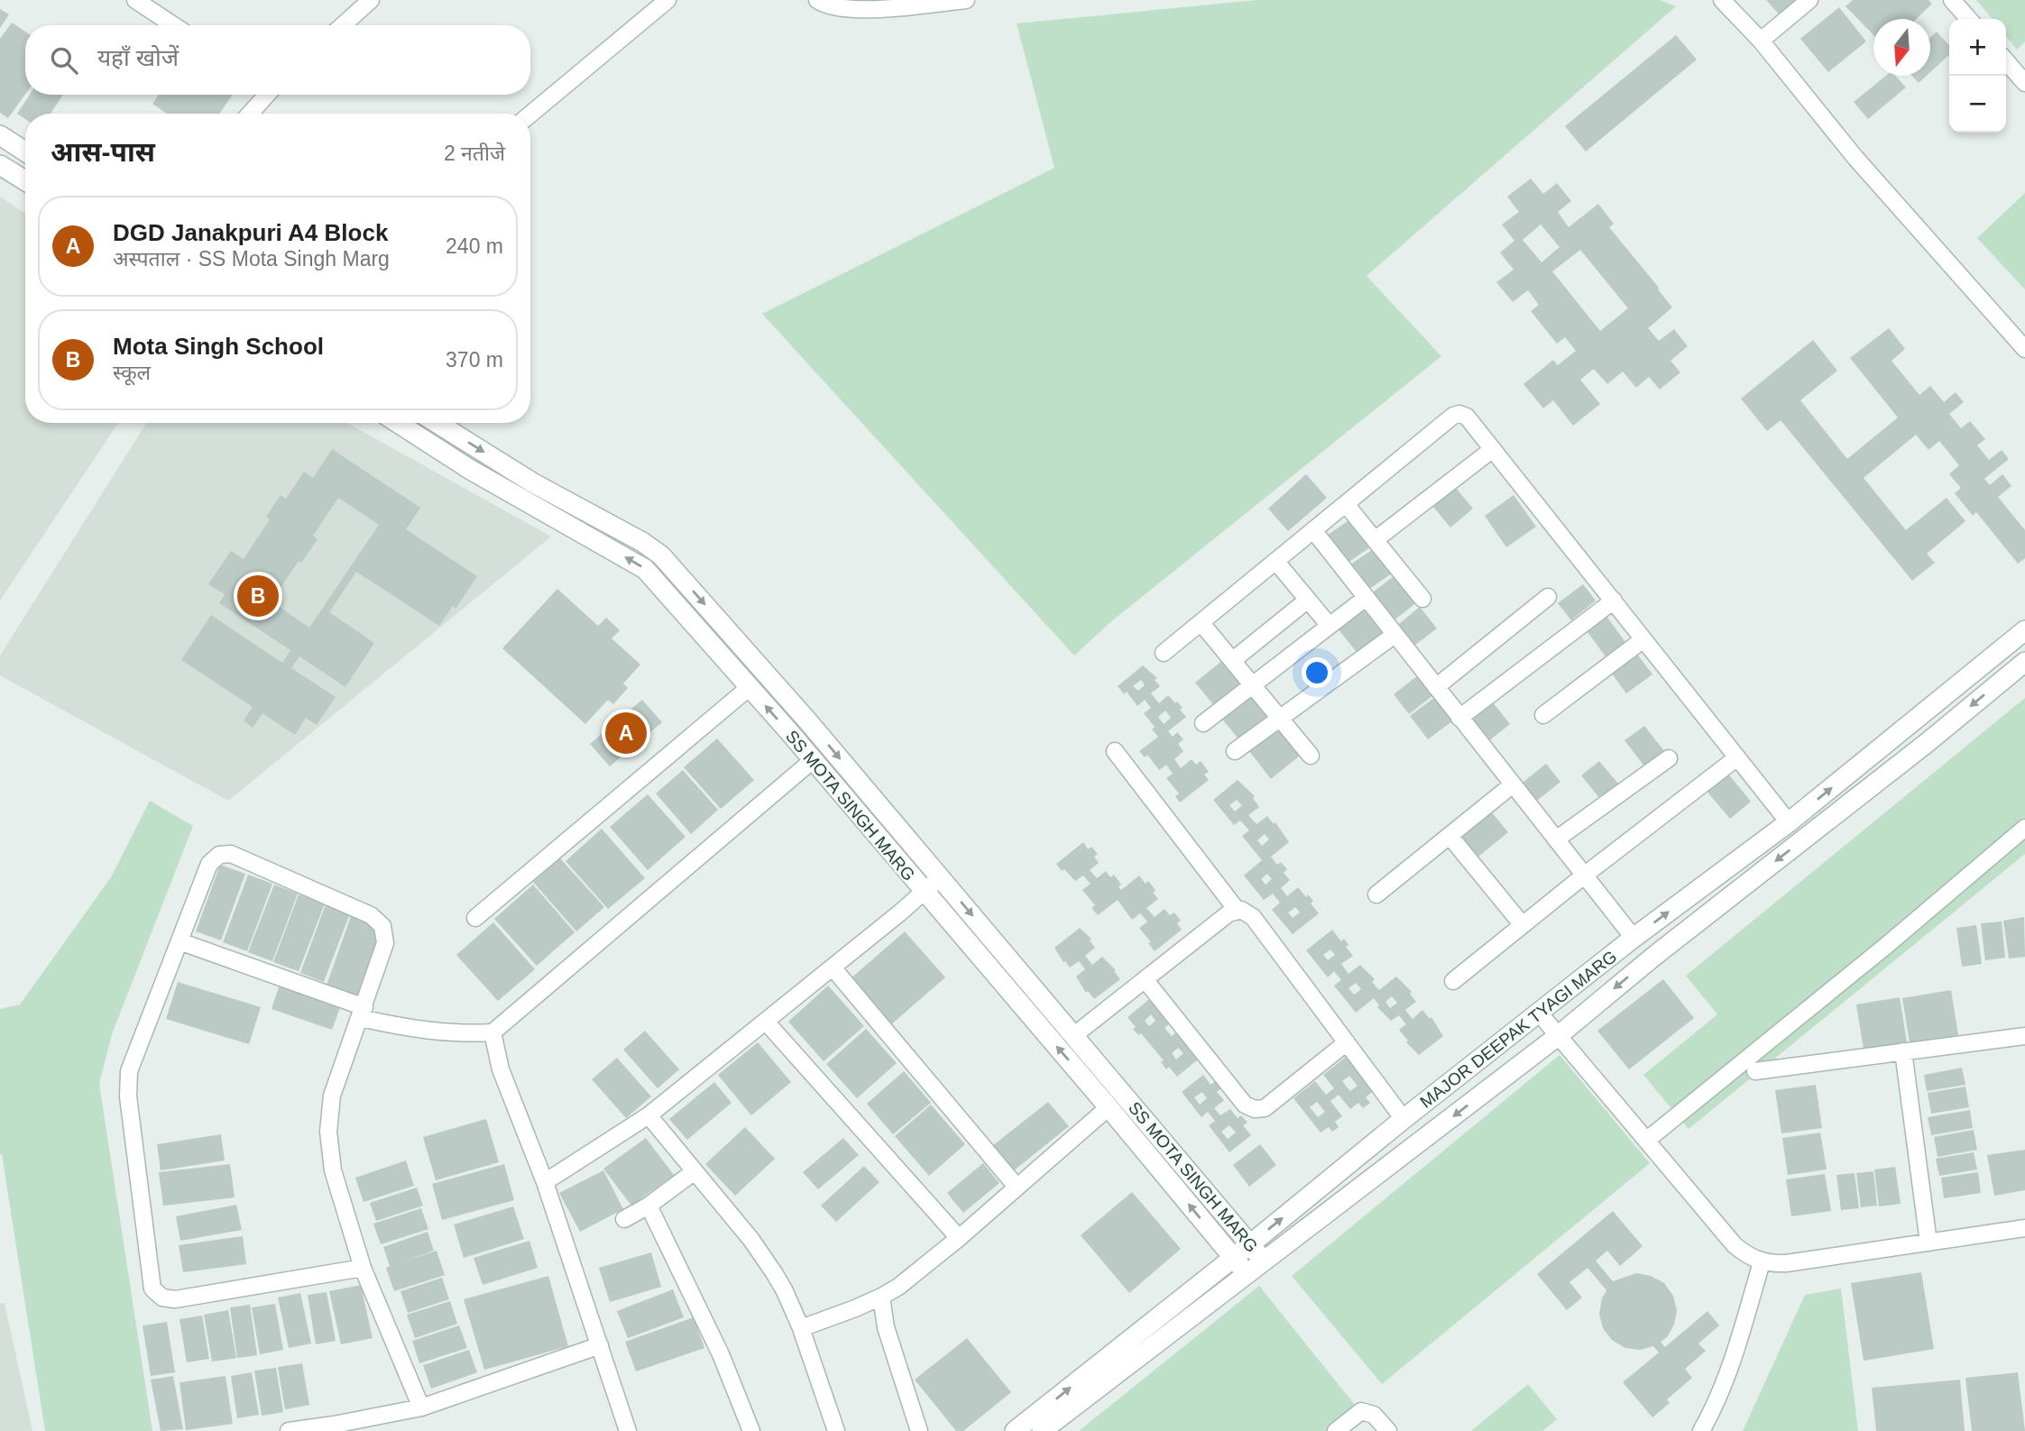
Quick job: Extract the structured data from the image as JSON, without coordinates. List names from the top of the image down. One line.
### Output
{"streets":{"street":["SS MOTA SINGH MARG","MAJOR DEEPAK TYAGI MARG"]},"crossings":[["SS MOTA SINGH MARG","MAJOR DEEPAK TYAGI MARG"]],"north":"bottom","page":{"map_buttons":["+","−"],"search":"यहाँ खोजें","heading":["आस-पास","2 नतीजे"],"list":[{"mark":"A","name":"DGD Janakpuri A4 Block","note":"अस्पताल · SS Mota Singh Marg","value":"240 m"},{"mark":"B","name":"Mota Singh School","note":"स्कूल","value":"370 m"}],"pins":["B","A"]}}
